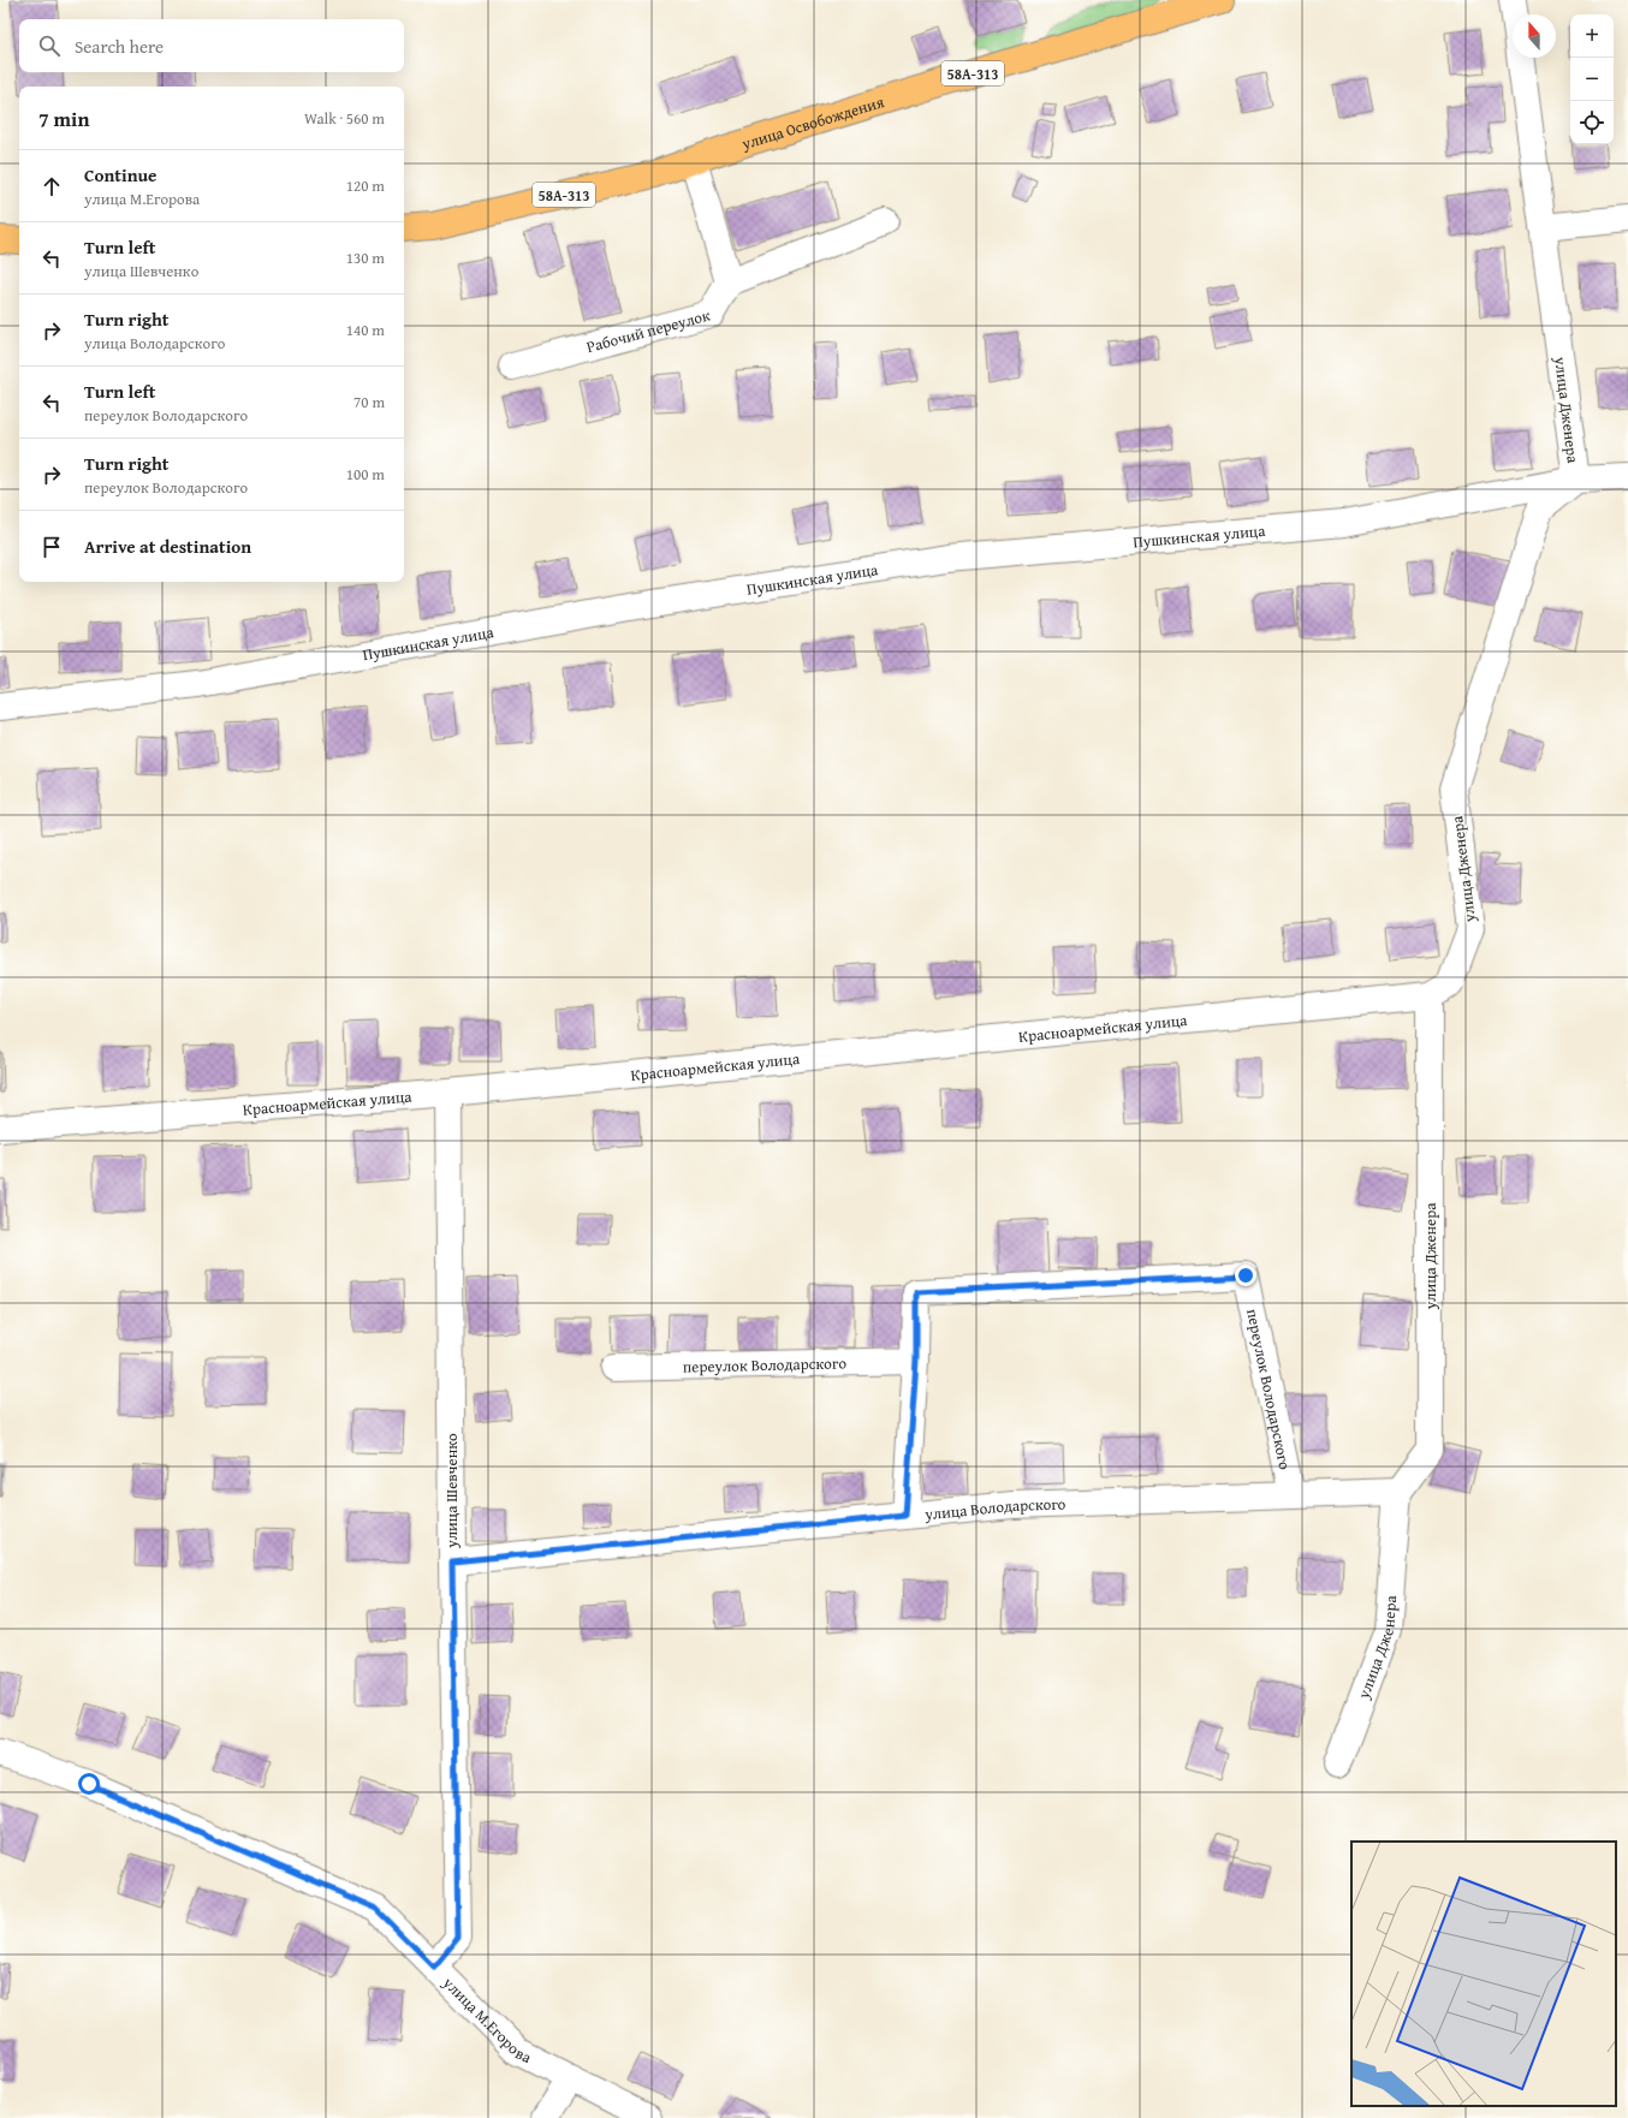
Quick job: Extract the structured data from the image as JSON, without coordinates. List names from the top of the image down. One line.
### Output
{"streets":{"main road":["58А-313","улица Освобождения"],"street":["Рабочий переулок","улица Дженера","Пушкинская улица","Красноармейская улица","переулок Володарского","улица Шевченко","улица Володарского","улица М.Егорова"]},"crossings":[["улица Дженера","Пушкинская улица"],["улица Дженера","Красноармейская улица"],["улица Дженера","улица Володарского"],["Красноармейская улица","улица Шевченко"],["переулок Володарского","улица Володарского"],["улица Шевченко","улица Володарского"],["улица Шевченко","улица М.Егорова"]],"north":"top","page":{"map_buttons":["+","−"],"search":"Search here","heading":["7 min","Walk · 560 m"],"list":[["Continue","улица М.Егорова","120 m"],["Turn left","улица Шевченко","130 m"],["Turn right","улица Володарского","140 m"],["Turn left","переулок Володарского","70 m"],["Turn right","переулок Володарского","100 m"],"Arrive at destination"]}}
